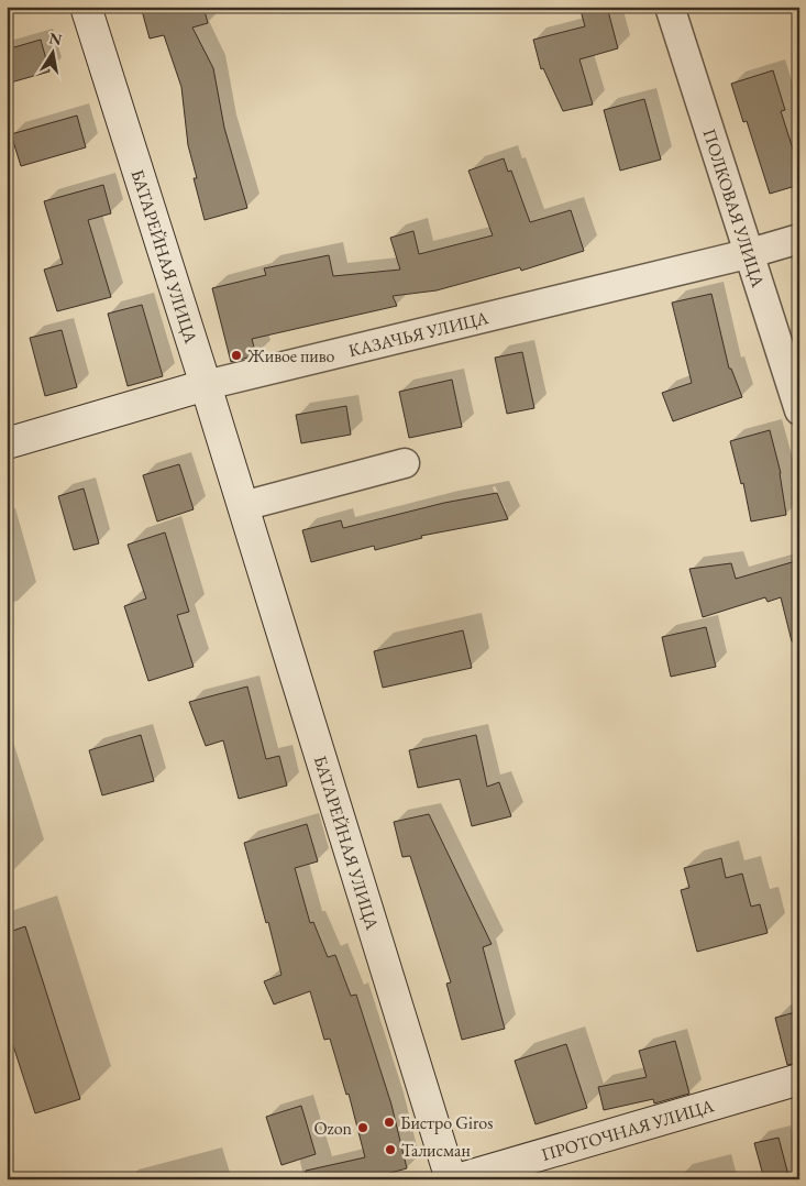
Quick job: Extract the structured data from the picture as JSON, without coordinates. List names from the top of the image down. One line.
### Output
{"streets":{"street":["ПОЛКОВАЯ УЛИЦА","БАТАРЕЙНАЯ УЛИЦА","КАЗАЧЬЯ УЛИЦА","ПРОТОЧНАЯ УЛИЦА"]},"crossings":[["ПОЛКОВАЯ УЛИЦА","КАЗАЧЬЯ УЛИЦА"],["БАТАРЕЙНАЯ УЛИЦА","КАЗАЧЬЯ УЛИЦА"]],"places":["Живое пиво","Бистро Giros","Ozon","Талисман"],"north":"top"}
